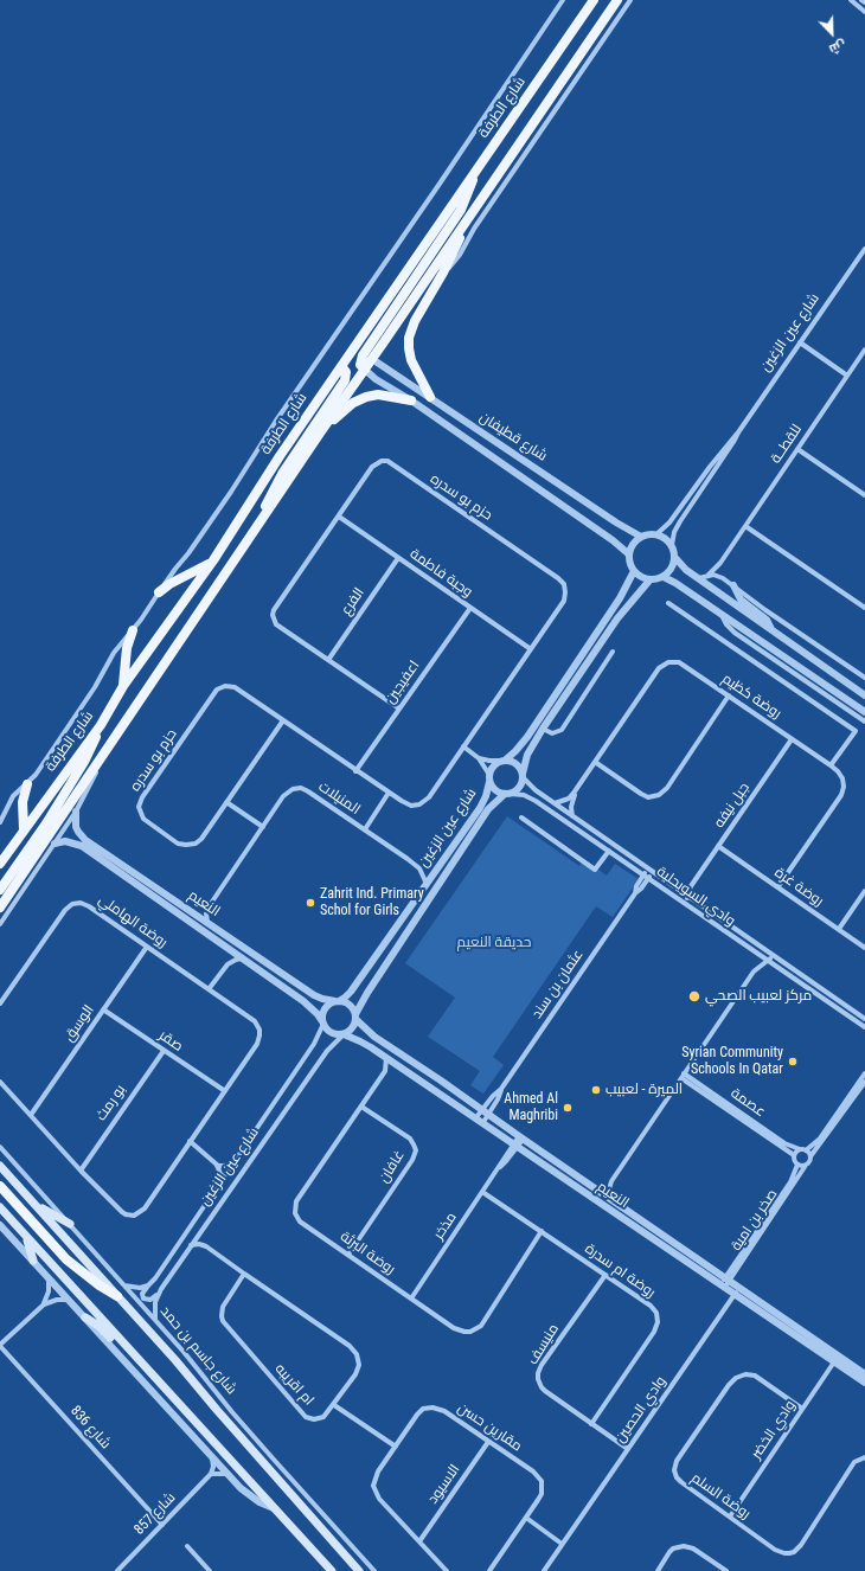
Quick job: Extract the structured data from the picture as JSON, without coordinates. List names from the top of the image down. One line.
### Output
{"streets":{"main road":["شارع الطرفة","شارع جاسم بن حمد"],"street":["شارع عين الزغين","شارع قطيفان","للقطــة","حزم بو سدره","وجبة فاطمة","الفرع","اعفيجين","روضة كظيم","المنيلات","جبل نيفه","روضة غرة","وادي السويحلية","النعيم","روضة الهاملي","عثمان بن سند","الوسق","صقر","بو رمث","عصمة","غافان","صخر بن امية","مذخر","روضة البرثة","روضة ام سدرة","منيسف","ام اقريبه","وادي الحصين","شارع 836","مقارين حسن","وادي الخضر","الاسيود","روضة السلم","شارع 857"]},"crossings":[["شارع عين الزغين","شارع قطيفان"],["شارع عين الزغين","المنيلات"],["شارع عين الزغين","وادي السويحلية"],["شارع عين الزغين","النعيم"],["شارع عين الزغين","شارع جاسم بن حمد"],["حزم بو سدره","وجبة فاطمة"],["حزم بو سدره","الفرع"],["حزم بو سدره","اعفيجين"],["وجبة فاطمة","الفرع"],["وجبة فاطمة","اعفيجين"],["روضة كظيم","جبل نيفه"],["روضة كظيم","روضة غرة"],["روضة كظيم","وادي السويحلية"],["المنيلات","النعيم"],["جبل نيفه","روضة غرة"],["جبل نيفه","وادي السويحلية"],["وادي السويحلية","عثمان بن سند"],["النعيم","عثمان بن سند"],["النعيم","صخر بن امية"],["النعيم","مذخر"],["النعيم","روضة البرثة"],["النعيم","وادي الحصين"],["النعيم","وادي الخضر"],["روضة الهاملي","الوسق"],["روضة الهاملي","صقر"],["روضة الهاملي","بو رمث"],["الوسق","صقر"],["صقر","بو رمث"],["عصمة","صخر بن امية"],["غافان","روضة البرثة"],["مذخر","روضة البرثة"],["مذخر","روضة ام سدرة"],["روضة البرثة","روضة ام سدرة"],["روضة ام سدرة","منيسف"],["منيسف","وادي الحصين"],["شارع 836","شارع 857"],["مقارين حسن","الاسيود"],["وادي الخضر","روضة السلم"]],"parks":["حديقة النعيم"],"places":["Zahrit Ind. Primary Schol for Girls","مركز لعبيب الصحي","Syrian Community Schools In Qatar","الميرة - لعبيب","Ahmed Al Maghribi"],"north":"bottom right"}
